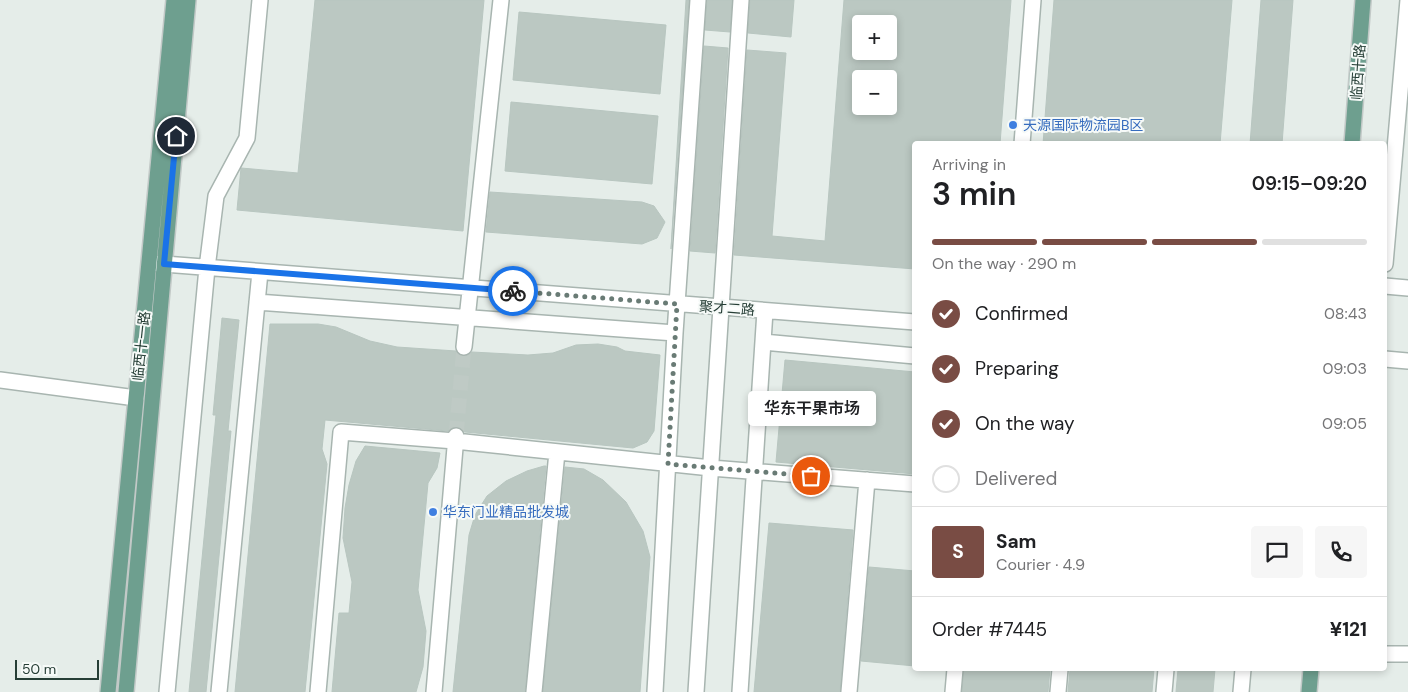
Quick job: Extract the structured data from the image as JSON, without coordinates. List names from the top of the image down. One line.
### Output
{"streets":{"main road":["临西十路","临西十一路"],"street":["聚才二路"]},"crossings":[["聚才二路","临西十一路"]],"places":["天源国际物流园B区","华东干果市场","华东门业精品批发城"],"scale_bar":"50 m","page":{"map_buttons":["+","−"],"heading":["3 min","Arriving in","09:15–09:20"],"panel":["Sam","Courier · 4.9","Order #7445","¥121"],"bar":"On the way · 290 m","list":[["Confirmed","08:43"],["Preparing","09:03"],["On the way","09:05"],"Delivered"],"bubble":"华东干果市场","round":"S","scale":"50 m"}}
